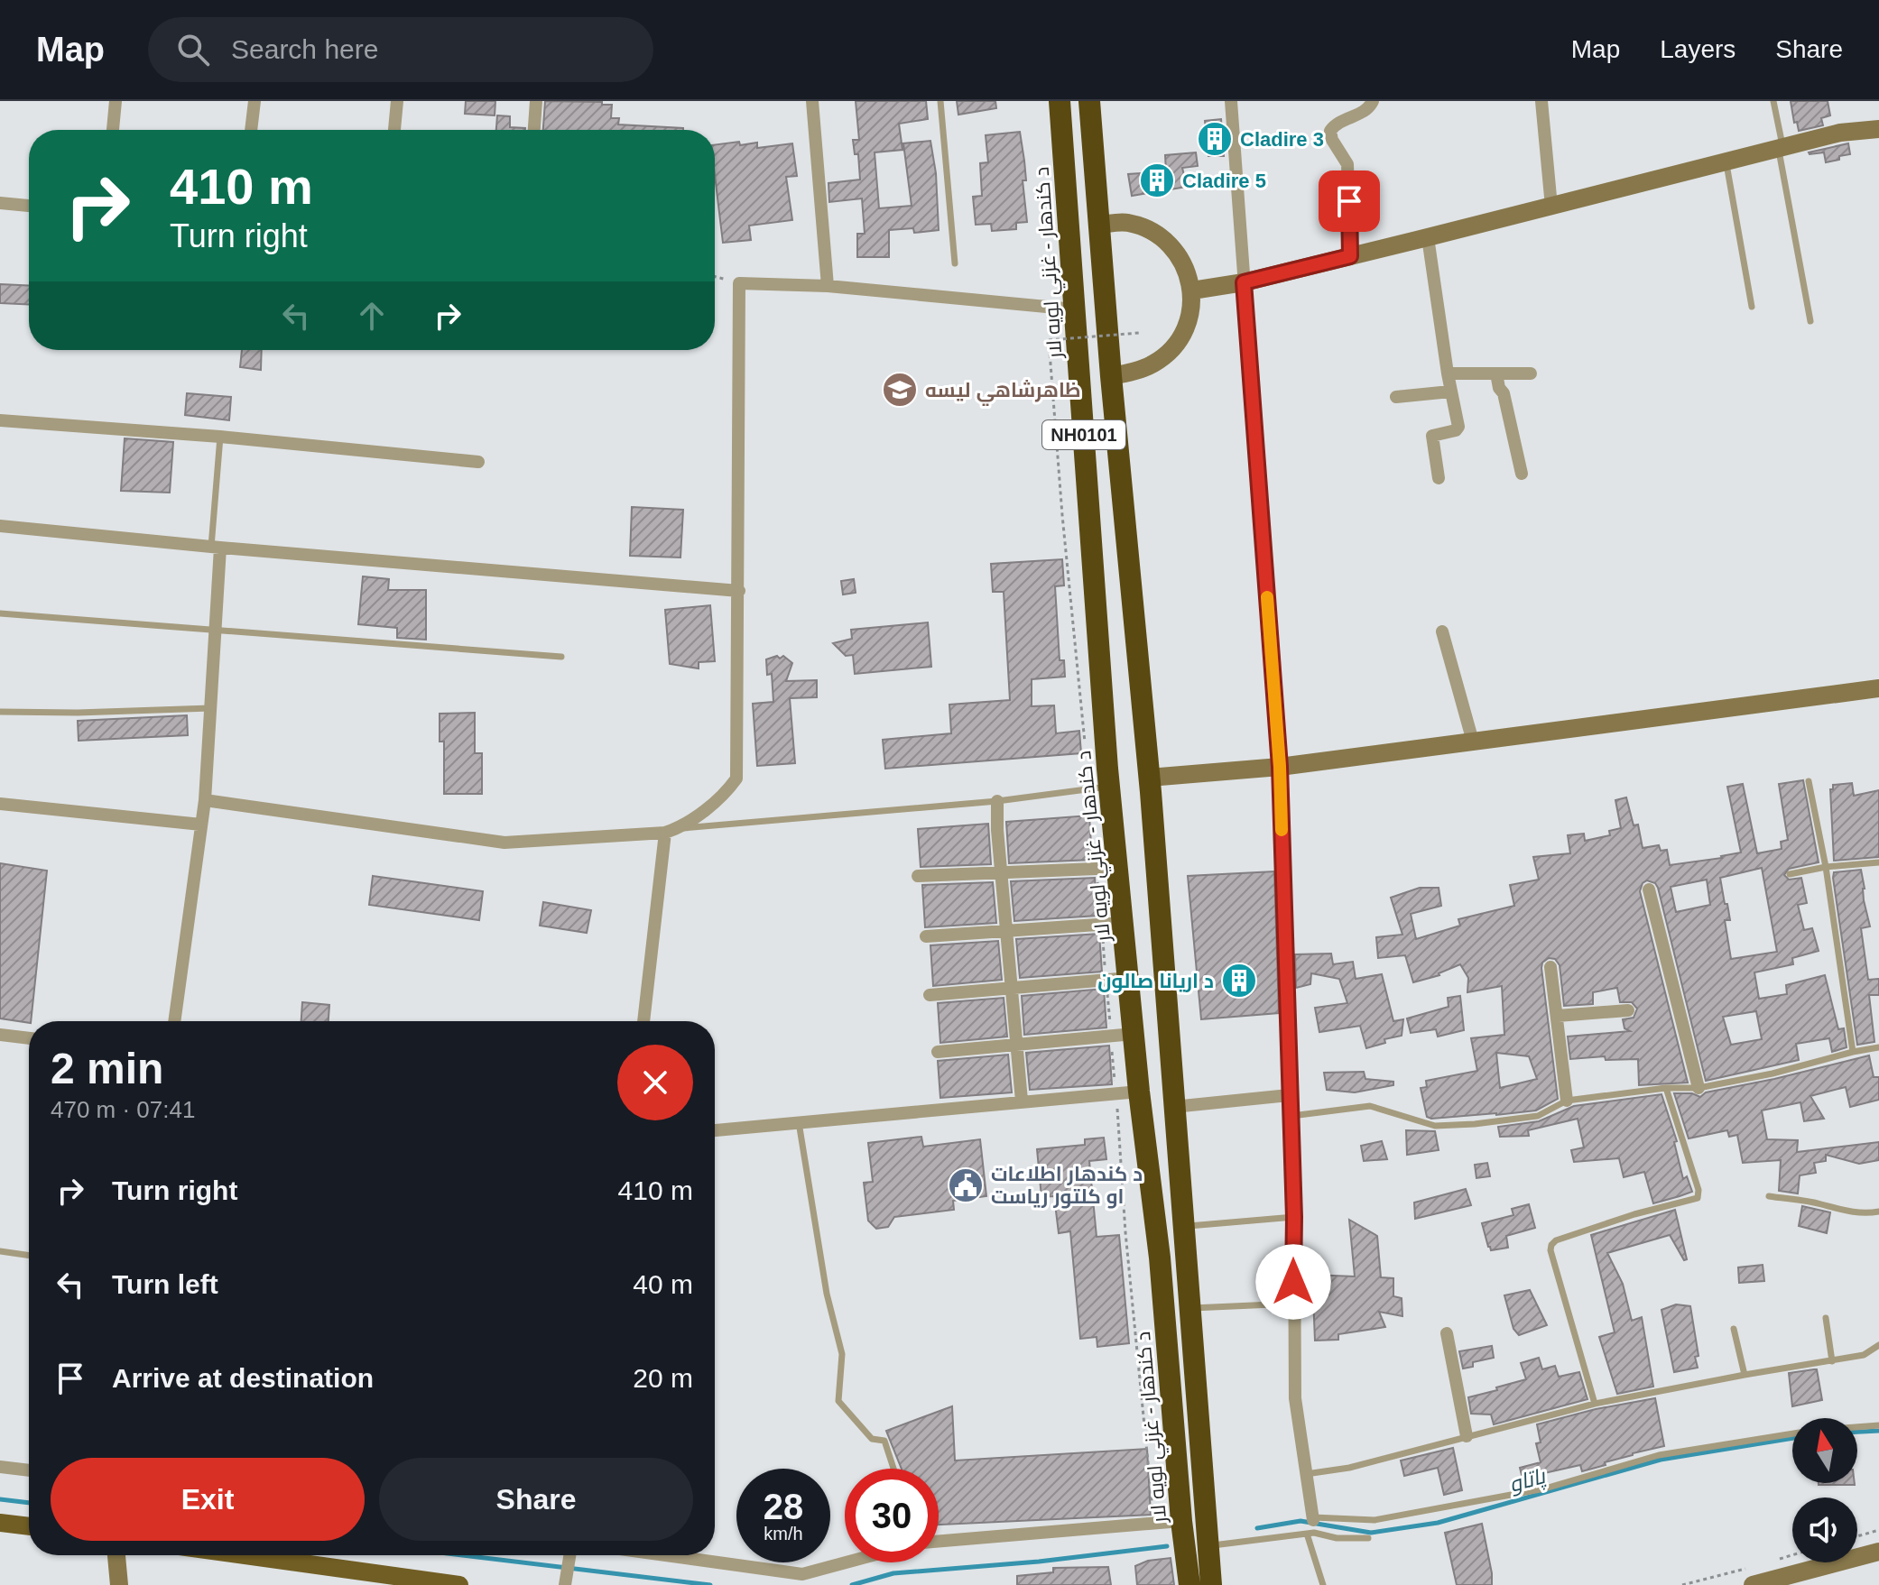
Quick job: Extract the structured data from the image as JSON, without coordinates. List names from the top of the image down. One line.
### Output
{"streets":{"highway":["د کندهار - غزني لويه لار","NH0101"]},"water":["پاتاو"],"places":{"building":["Cladire 3","Cladire 5","د اریانا صالون"],"school or university":["ظاهرشاهي لیسه"],"public building":["د کندهار اطلاعات او کلتور رياست"]},"north":"top","page":{"header":"Map","search":"Search here","nav":["Map","Layers","Share"],"turn":["410 m","Turn right"],"heading":["2 min","470 m · 07:41"],"list":[{"name":"Turn right","value":"410 m"},{"name":"Turn left","value":"40 m"},{"name":"Arrive at destination","value":"20 m"}],"buttons":["Exit","Share"],"speed":"28 km/h","limit":"30"}}
